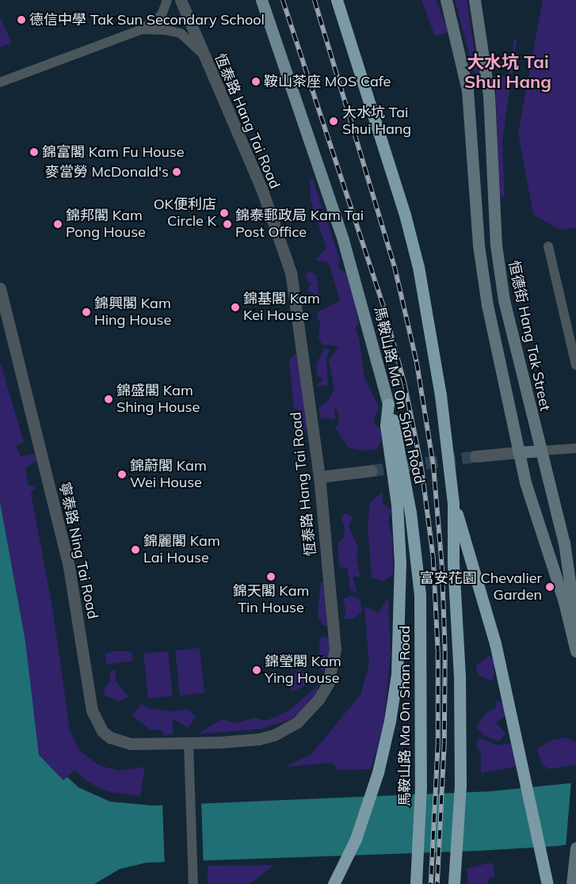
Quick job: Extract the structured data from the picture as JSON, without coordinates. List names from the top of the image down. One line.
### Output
{"streets":{"highway":["馬鞍山路 Ma On Shan Road"],"main road":["恒德街 Hang Tak Street"],"street":["恆泰路 Hang Tai Road","寧泰路 Ning Tai Road"]},"crossings":[["恆泰路 Hang Tai Road","寧泰路 Ning Tai Road"]],"districts":["大水坑 Tai Shui Hang"],"places":["德信中學 Tak Sun Secondary School","鞍山茶座 MOS Cafe","大水坑 Tai Shui Hang","錦富閣 Kam Fu House","麥當勞 McDonald's","OK便利店 Circle K","錦邦閣 Kam Pong House","錦泰郵政局 Kam Tai Post Office","錦基閣 Kam Kei House","錦興閣 Kam Hing House","錦盛閣 Kam Shing House","錦蔚閣 Kam Wei House","錦麗閣 Kam Lai House","錦天閣 Kam Tin House","富安花園 Chevalier Garden","錦瑩閣 Kam Ying House"]}
